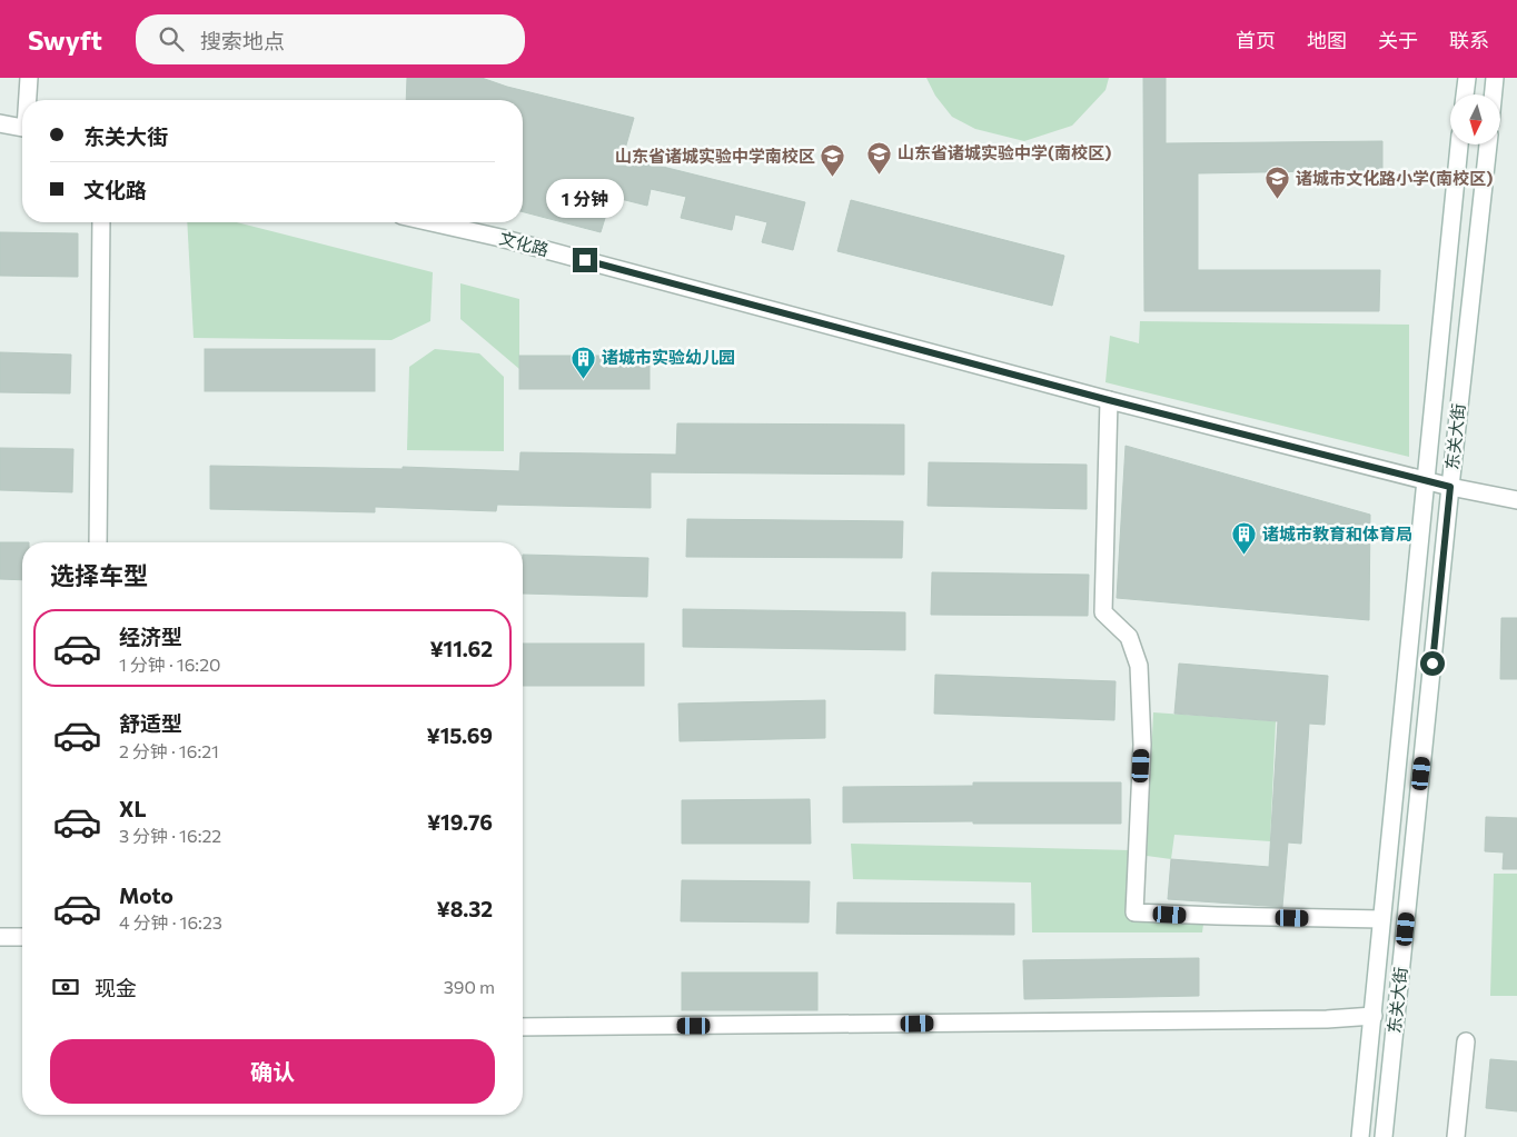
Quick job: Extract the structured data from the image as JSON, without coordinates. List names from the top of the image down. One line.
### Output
{"streets":{"street":["文化路","东关大街"]},"crossings":[["文化路","东关大街"]],"places":{"school or university":["山东省诸城实验中学(南校区)","山东省诸城实验中学南校区","诸城市文化路小学(南校区)"],"building":["诸城市实验幼儿园","诸城市教育和体育局"]},"north":"bottom","page":{"header":"Swyft","search":"搜索地点","nav":["首页","地图","关于","联系"],"banner":["东关大街","文化路"],"bubble":"1 分钟","heading":"选择车型","list":[{"name":"经济型","note":"1 分钟 · 16:20","value":"¥11.62"},{"name":"舒适型","note":"2 分钟 · 16:21","value":"¥15.69"},{"name":"XL","note":"3 分钟 · 16:22","value":"¥19.76"},{"name":"Moto","note":"4 分钟 · 16:23","value":"¥8.32"}],"pay":["现金","390 m"],"buttons":"确认"}}
